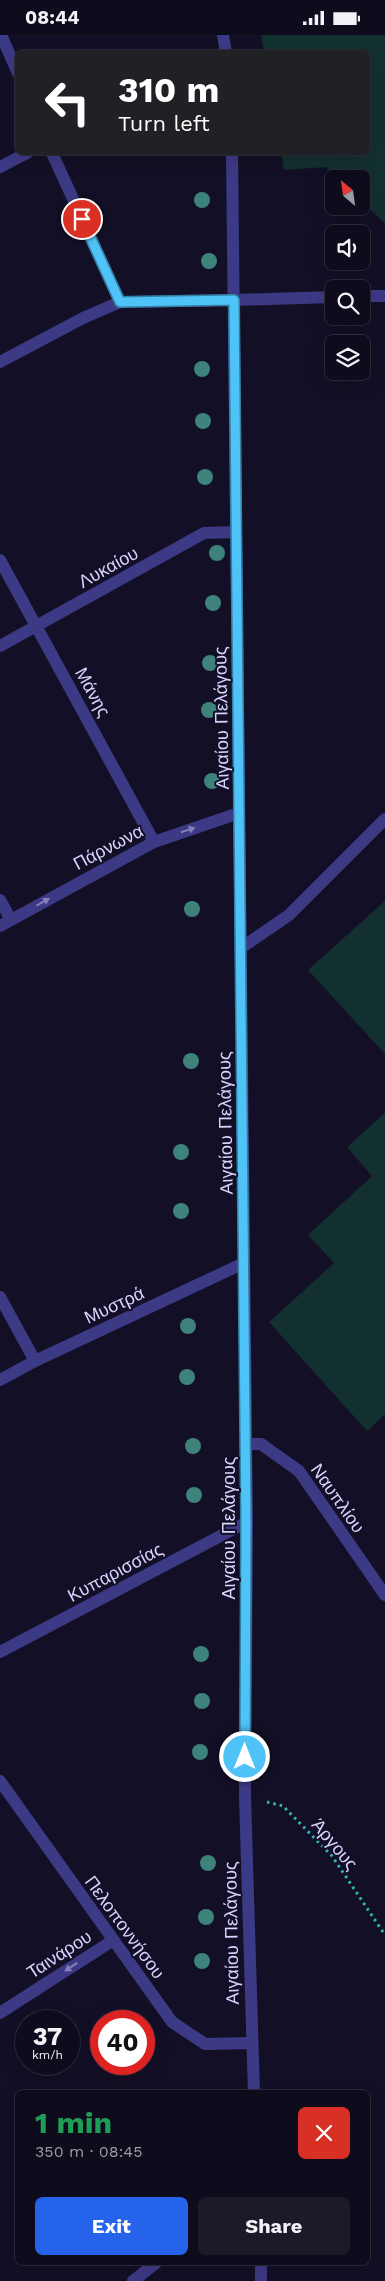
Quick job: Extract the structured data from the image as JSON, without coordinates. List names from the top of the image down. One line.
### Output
{"streets":{"street":["Λυκαίου","Μάνης","Αιγαίου Πελάγους","Πάρνωνα","Μυστρά","Ναυπλίου","Κυπαρισσίας","Πελοποννήσου","Ταινάρου"],"path":["Άργους"]},"crossings":[["Λυκαίου","Μάνης"],["Λυκαίου","Αιγαίου Πελάγους"],["Μάνης","Πάρνωνα"],["Αιγαίου Πελάγους","Πάρνωνα"],["Αιγαίου Πελάγους","Μυστρά"],["Αιγαίου Πελάγους","Ναυπλίου"],["Αιγαίου Πελάγους","Κυπαρισσίας"],["Αιγαίου Πελάγους","Άργους"],["Αιγαίου Πελάγους","Πελοποννήσου"],["Πελοποννήσου","Ταινάρου"]],"one_way":["Πάρνωνα","Ταινάρου"],"north":"top left","page":{"status":"08:44","turn":["310 m","Turn left"],"speed":"37 km/h","limit":"40","heading":["1 min","350 m · 08:45"],"buttons":["Exit","Share"]}}
